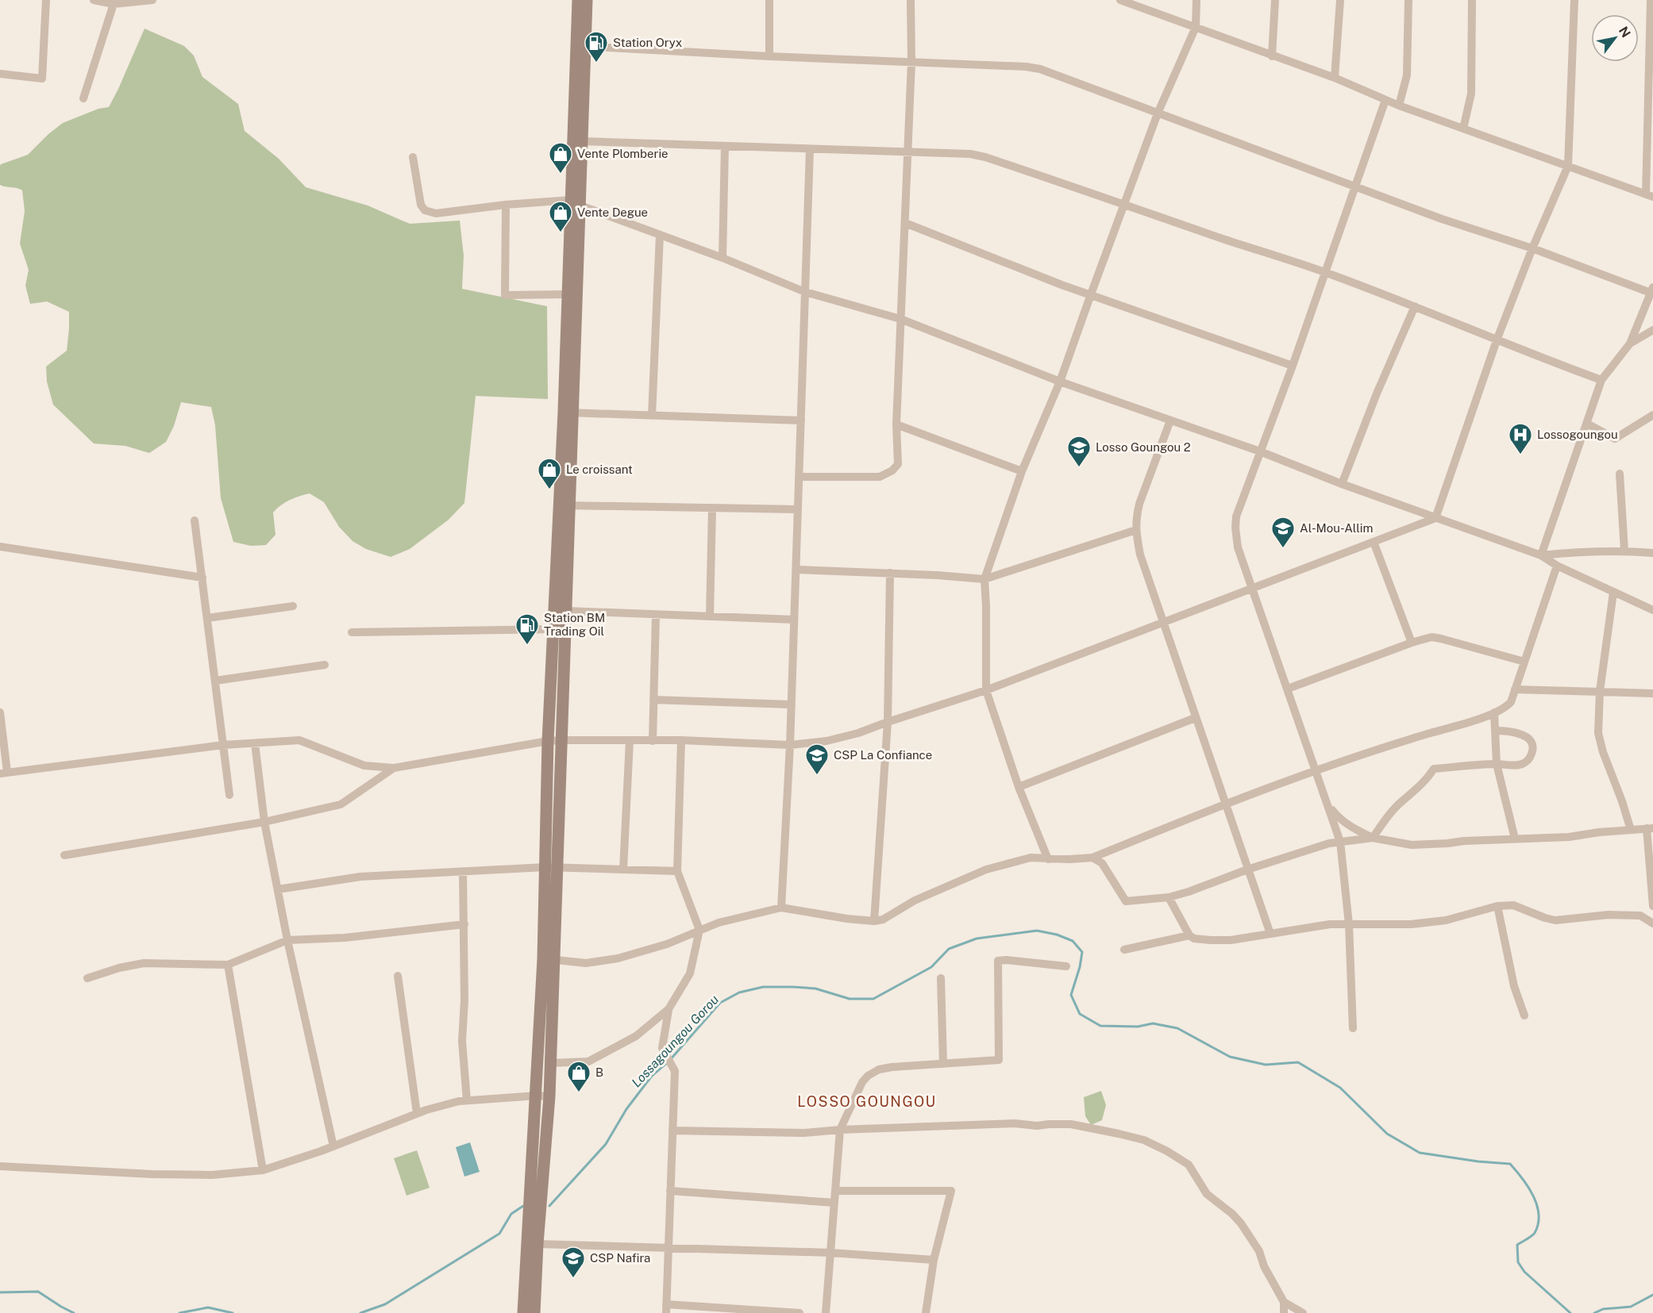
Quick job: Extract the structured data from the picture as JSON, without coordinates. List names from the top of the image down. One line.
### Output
{"districts":["LOSSO GOUNGOU"],"water":["Lossagoungou Gorou"],"places":{"fuel station":["Station Oryx","Station BM Trading Oil"],"shop":["Vente Plomberie","Vente Degue","Le croissant","B"],"hospital":["Lossogoungou"],"school or university":["Losso Goungou 2","Al-Mou-Allim","CSP La Confiance","CSP Nafira"]},"north":"top right"}
